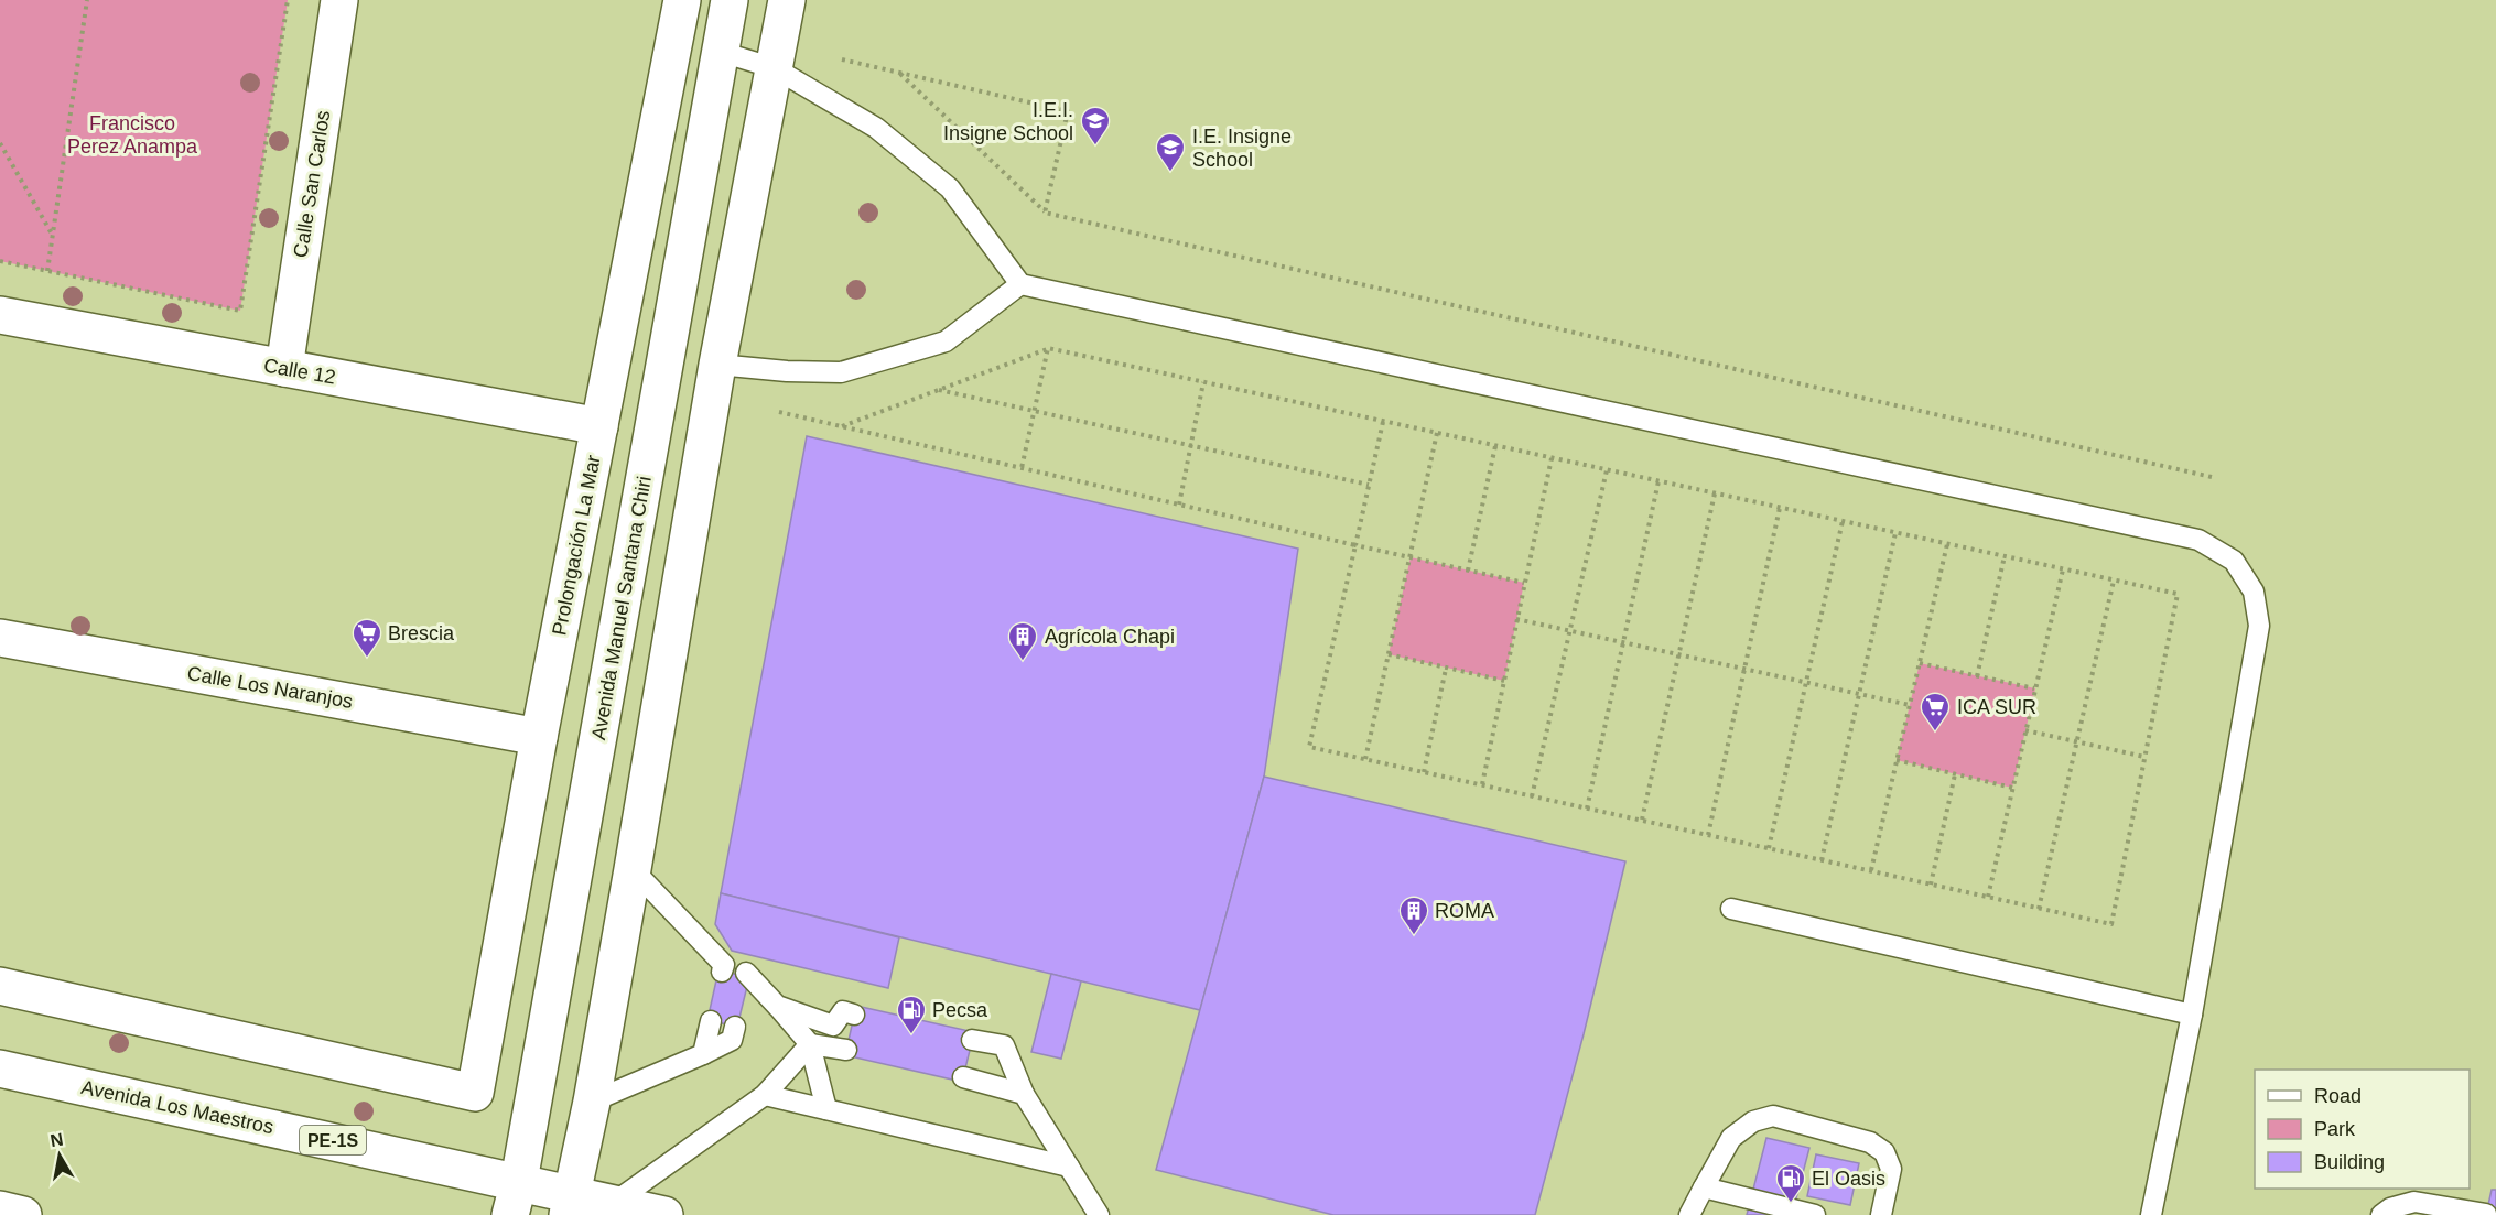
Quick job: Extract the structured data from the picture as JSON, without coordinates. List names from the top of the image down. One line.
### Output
{"streets":{"main road":["Calle San Carlos","Calle 12","Prolongación La Mar","Avenida Manuel Santana Chiri","Calle Los Naranjos","Avenida Los Maestros","PE-1S"]},"crossings":[["Calle San Carlos","Calle 12"],["Calle 12","Prolongación La Mar"],["Prolongación La Mar","Calle Los Naranjos"],["Avenida Manuel Santana Chiri","Avenida Los Maestros"]],"parks":["Francisco Perez Anampa"],"places":{"school or university":["I.E.I. Insigne School","I.E. Insigne School"],"supermarket":["Brescia","ICA SUR"],"building":["Agrícola Chapi","ROMA"],"fuel station":["Pecsa","El Oasis"]},"legend":["Road","Park","Building"],"north":"top"}
